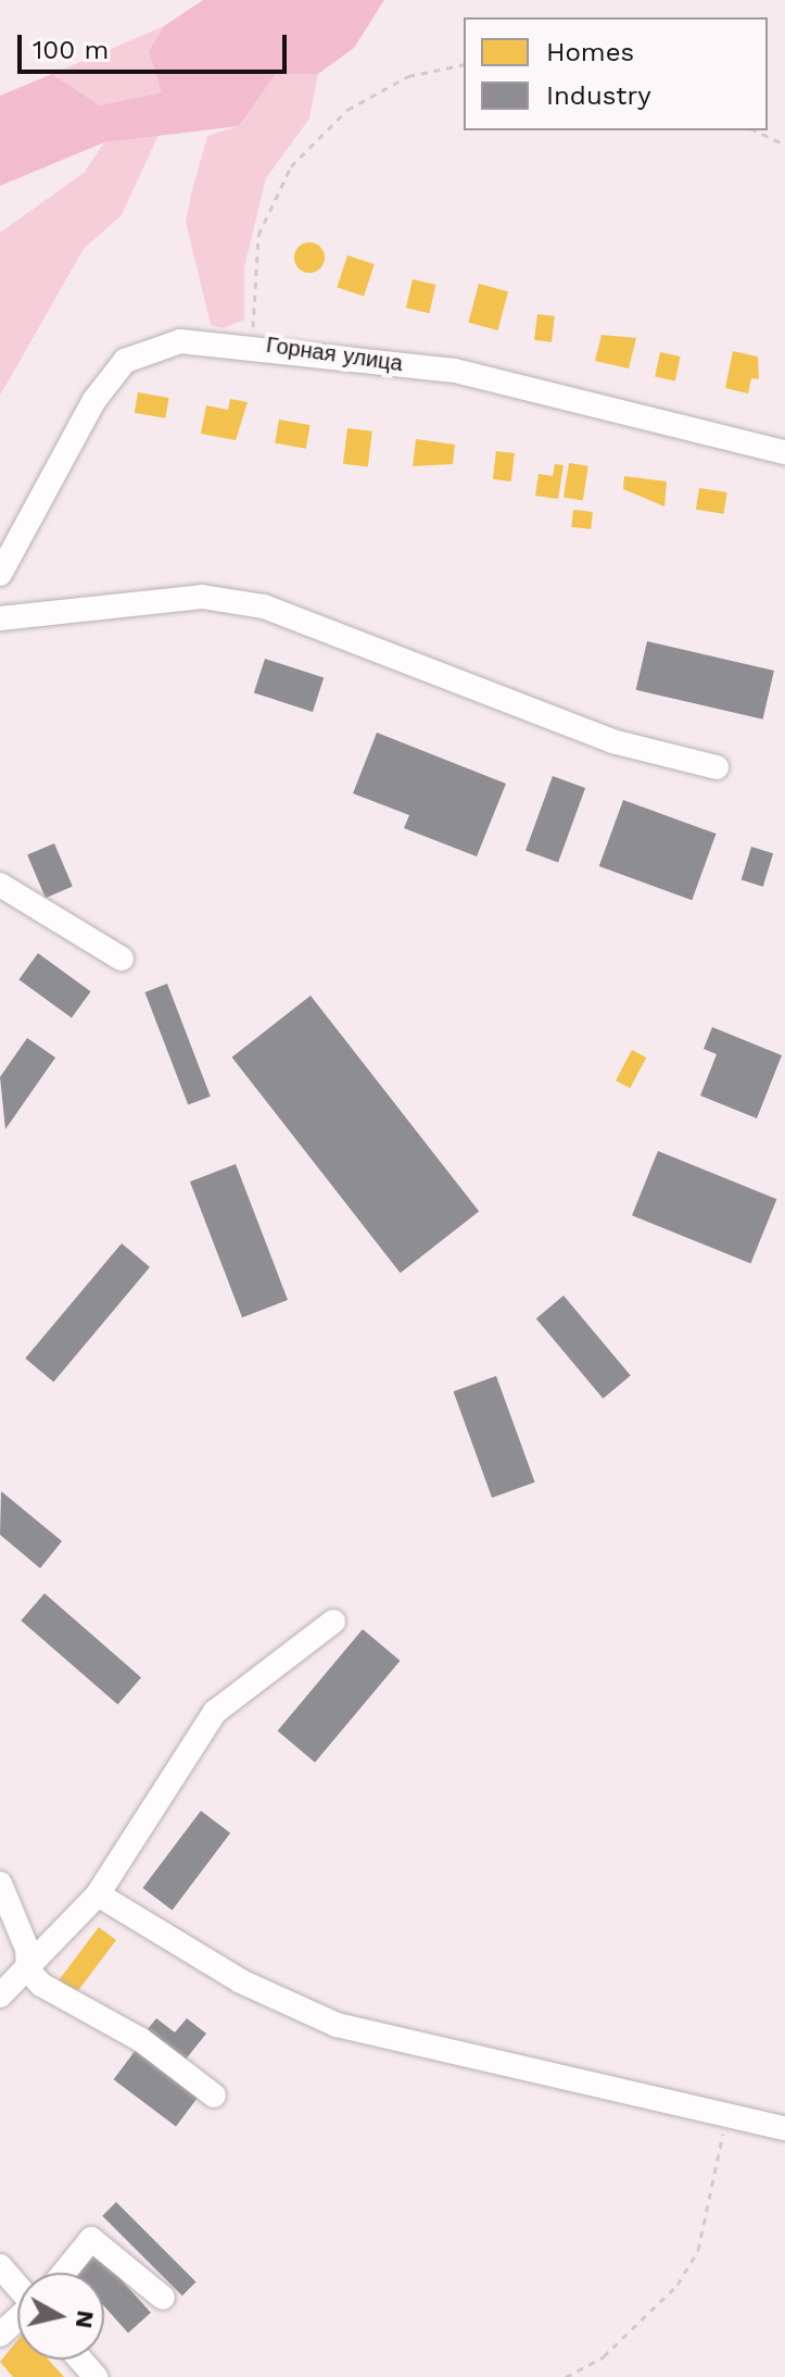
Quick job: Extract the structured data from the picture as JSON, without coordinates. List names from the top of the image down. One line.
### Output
{"streets":{"street":["Горная улица"]},"legend":["Homes","Industry"],"scale_bar":"100 m","north":"right"}
